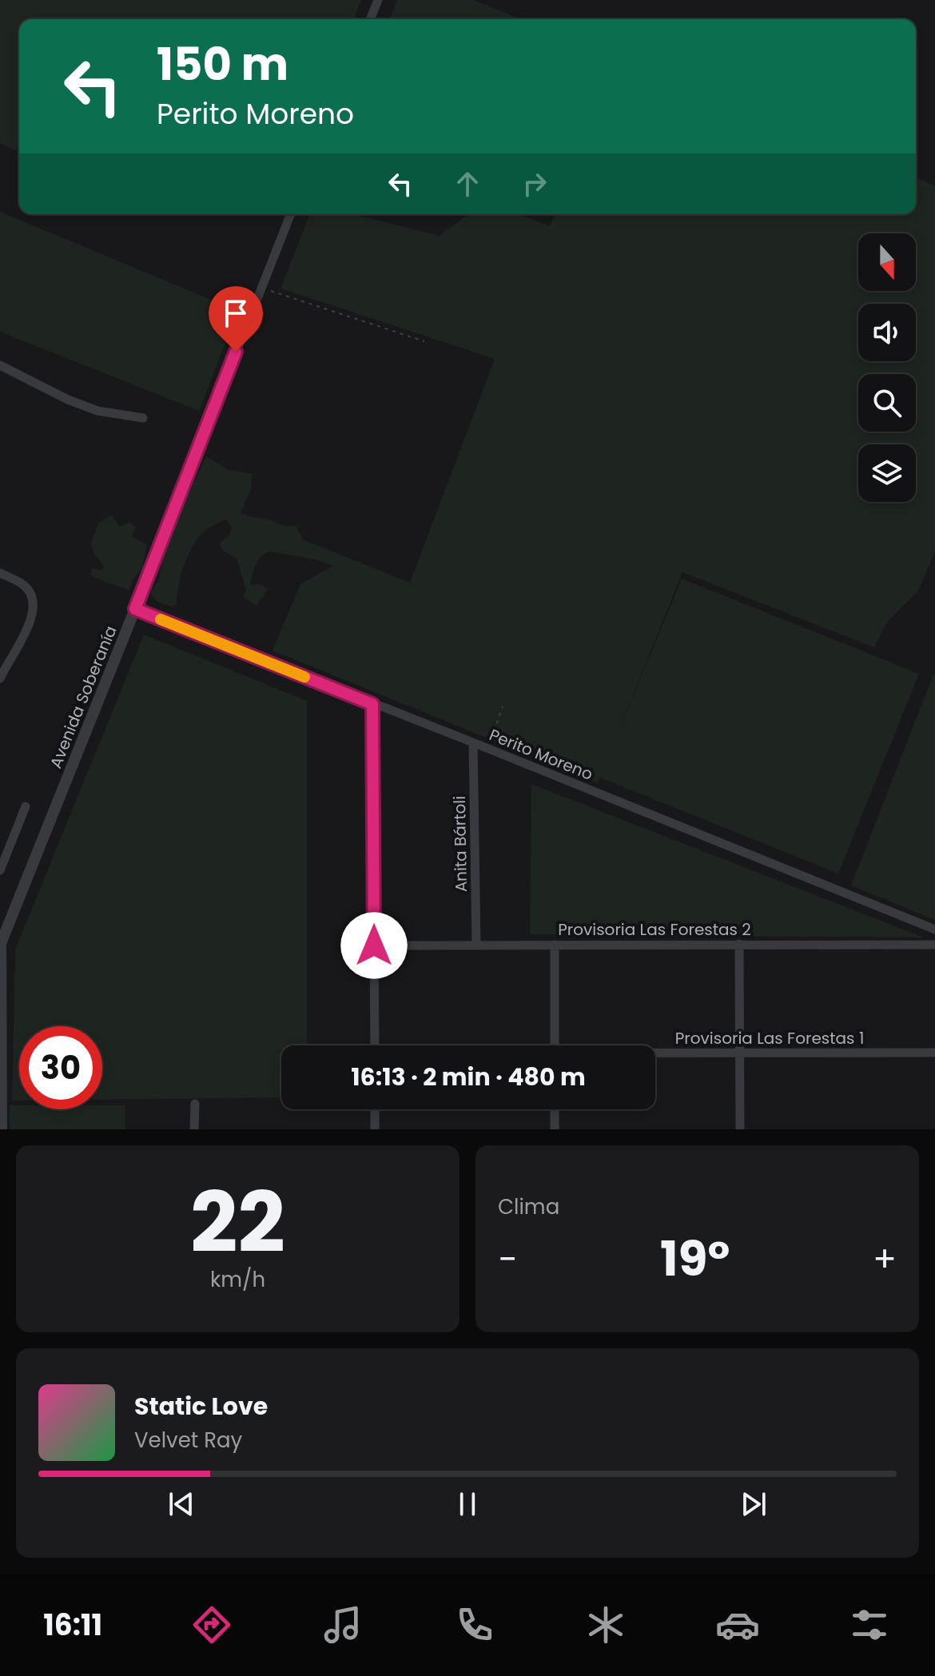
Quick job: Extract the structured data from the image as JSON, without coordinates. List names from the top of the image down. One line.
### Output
{"streets":{"street":["Avenida Soberanía","Perito Moreno","Anita Bártoli","Provisoria Las Forestas 2","Provisoria Las Forestas 1"]},"crossings":[["Avenida Soberanía","Perito Moreno"],["Perito Moreno","Anita Bártoli"],["Anita Bártoli","Provisoria Las Forestas 2"]],"north":"bottom","page":{"turn":["150 m","Perito Moreno"],"limit":"30","trip":"16:13 · 2 min · 480 m","tile":[["22","km/h"],"Clima"],"heat":["−","19°","+"],"song":["Static Love","Velvet Ray"],"tabs":"16:11"}}
